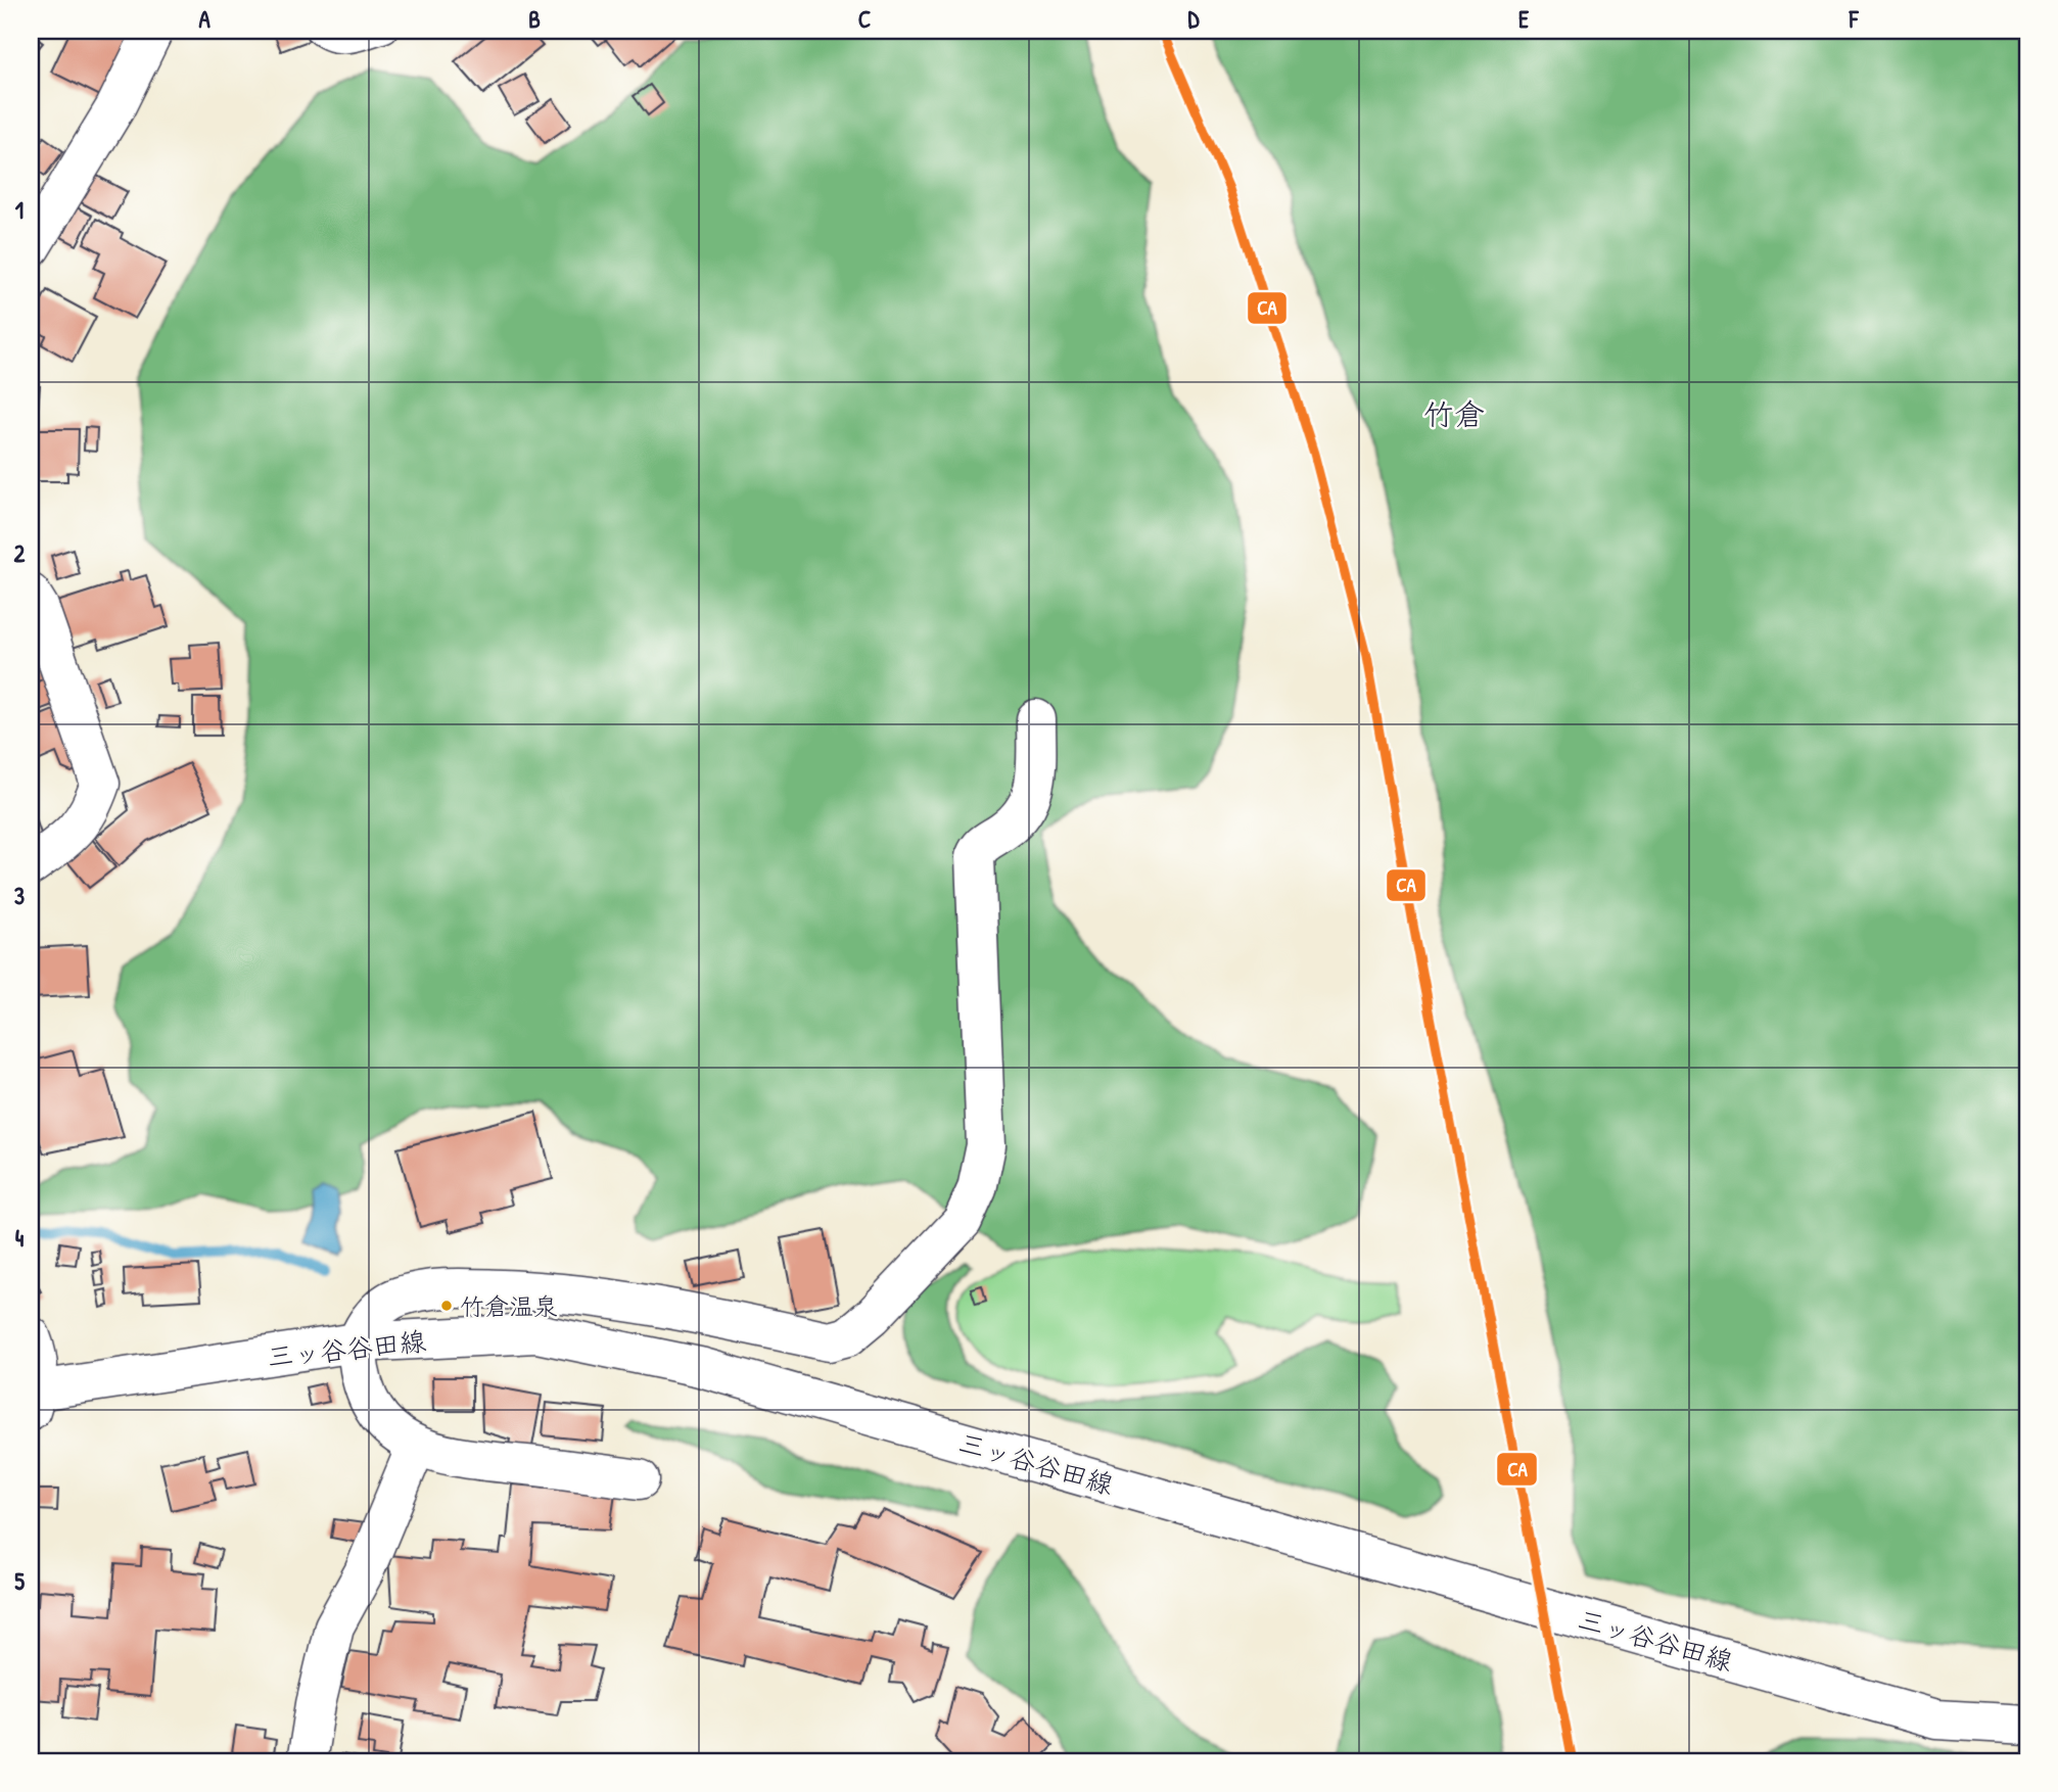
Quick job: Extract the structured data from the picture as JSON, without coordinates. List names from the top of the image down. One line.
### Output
{"streets":{"street":["三ッ谷谷田線"]},"districts":["竹倉"],"places":["竹倉温泉"],"lines":["transit line CA"],"grid":{"columns":["A","B","C","D","E","F"],"rows":["1","2","3","4","5"]}}
